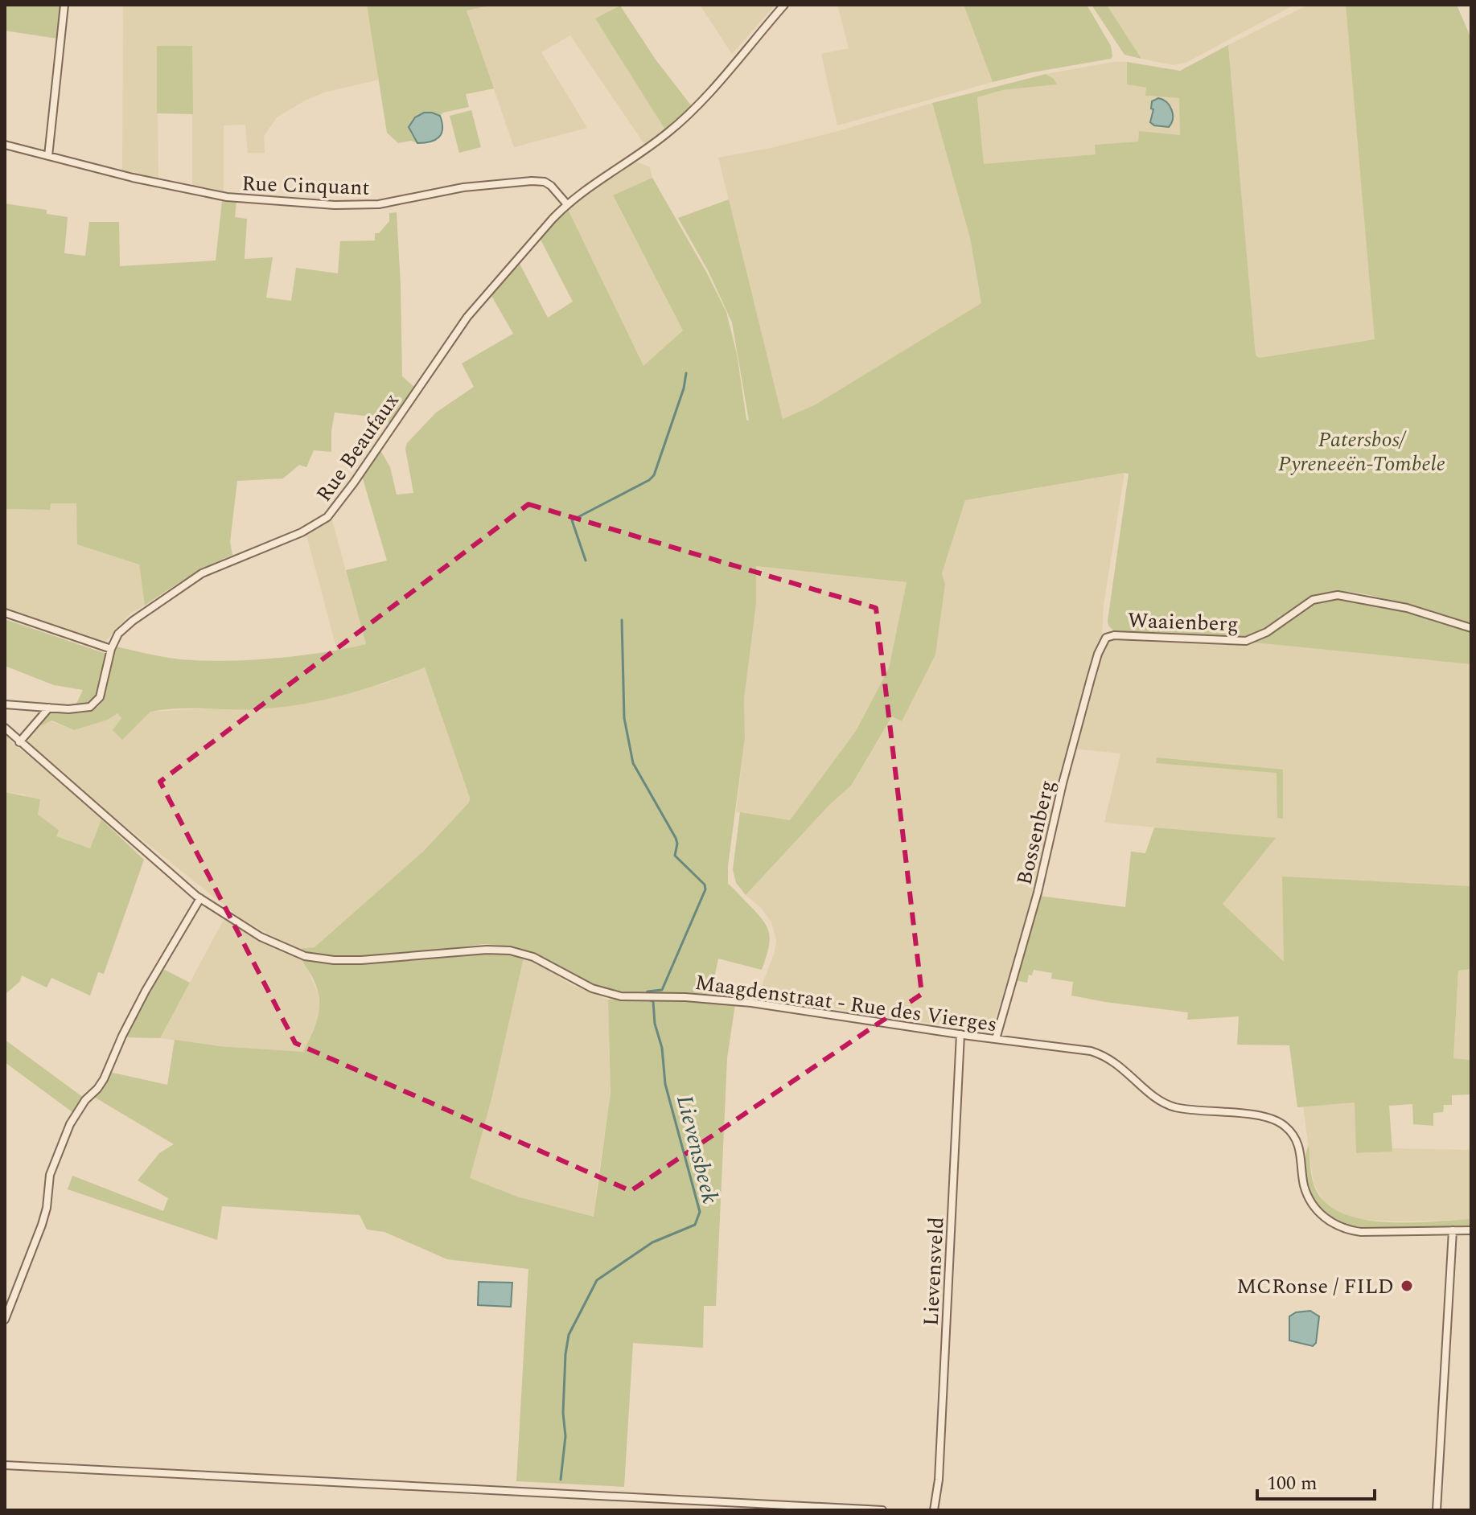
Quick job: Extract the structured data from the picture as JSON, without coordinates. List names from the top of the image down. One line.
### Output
{"streets":{"street":["Rue Cinquant","Rue Beaufaux","Waaienberg","Bossenberg","Maagdenstraat - Rue des Vierges","Lievensveld"]},"crossings":[["Rue Cinquant","Rue Beaufaux"],["Waaienberg","Bossenberg"],["Bossenberg","Maagdenstraat - Rue des Vierges"],["Maagdenstraat - Rue des Vierges","Lievensveld"]],"water":["Lievensbeek"],"parks":["Patersbos/ Pyreneeën-Tombele"],"places":["MCRonse / FILD"],"scale_bar":"100 m"}
